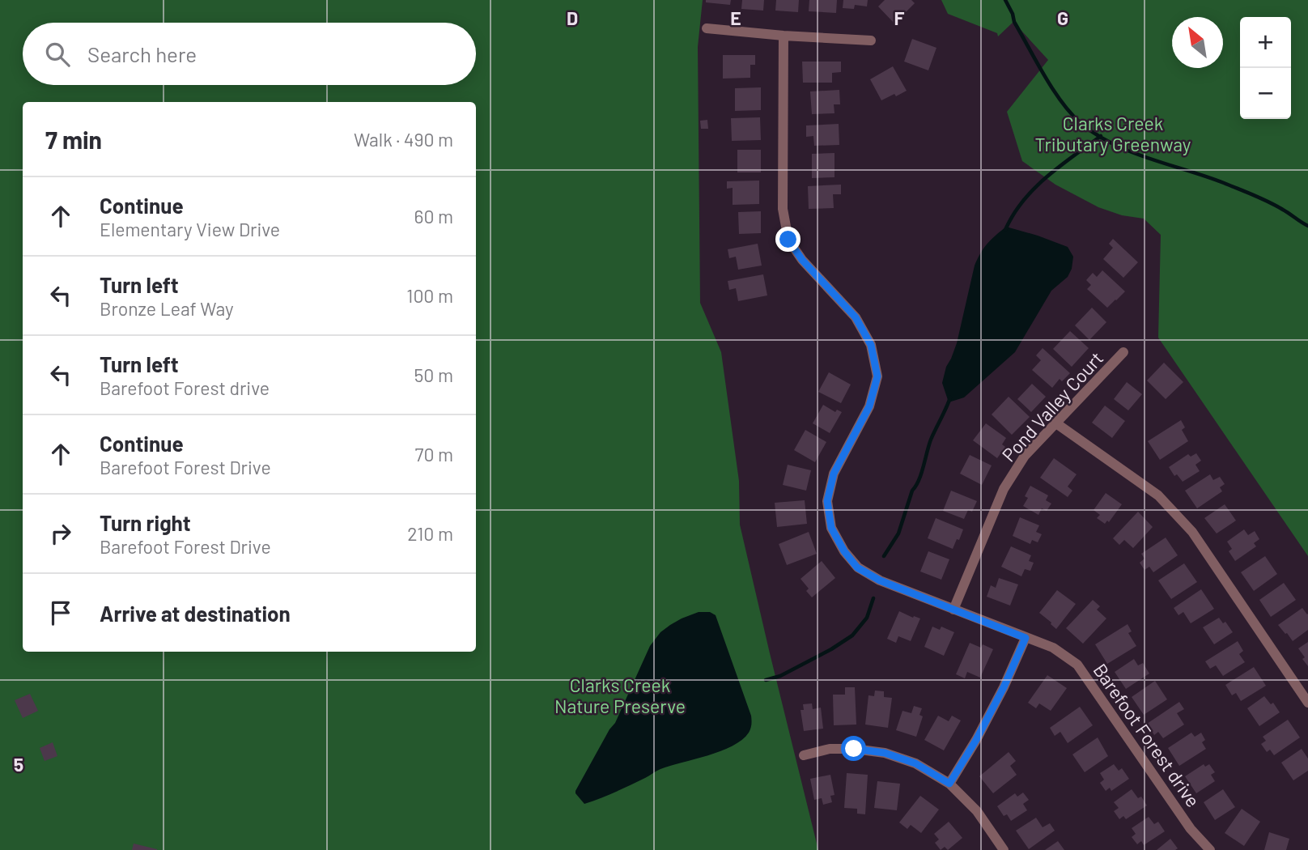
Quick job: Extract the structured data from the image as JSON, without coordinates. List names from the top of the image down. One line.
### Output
{"streets":{"street":["Pond Valley Court","Barefoot Forest drive"]},"crossings":[["Pond Valley Court","Barefoot Forest drive"]],"parks":["Clarks Creek Tributary Greenway","Clarks Creek Nature Preserve"],"north":"top left","page":{"map_buttons":["+","−"],"search":"Search here","heading":["7 min","Walk · 490 m"],"list":[["Continue","Elementary View Drive","60 m"],["Turn left","Bronze Leaf Way","100 m"],["Turn left","Barefoot Forest drive","50 m"],["Continue","Barefoot Forest Drive","70 m"],["Turn right","Barefoot Forest Drive","210 m"],"Arrive at destination"]},"grid":{"columns":["D","E","F","G"],"rows":["5"]}}
